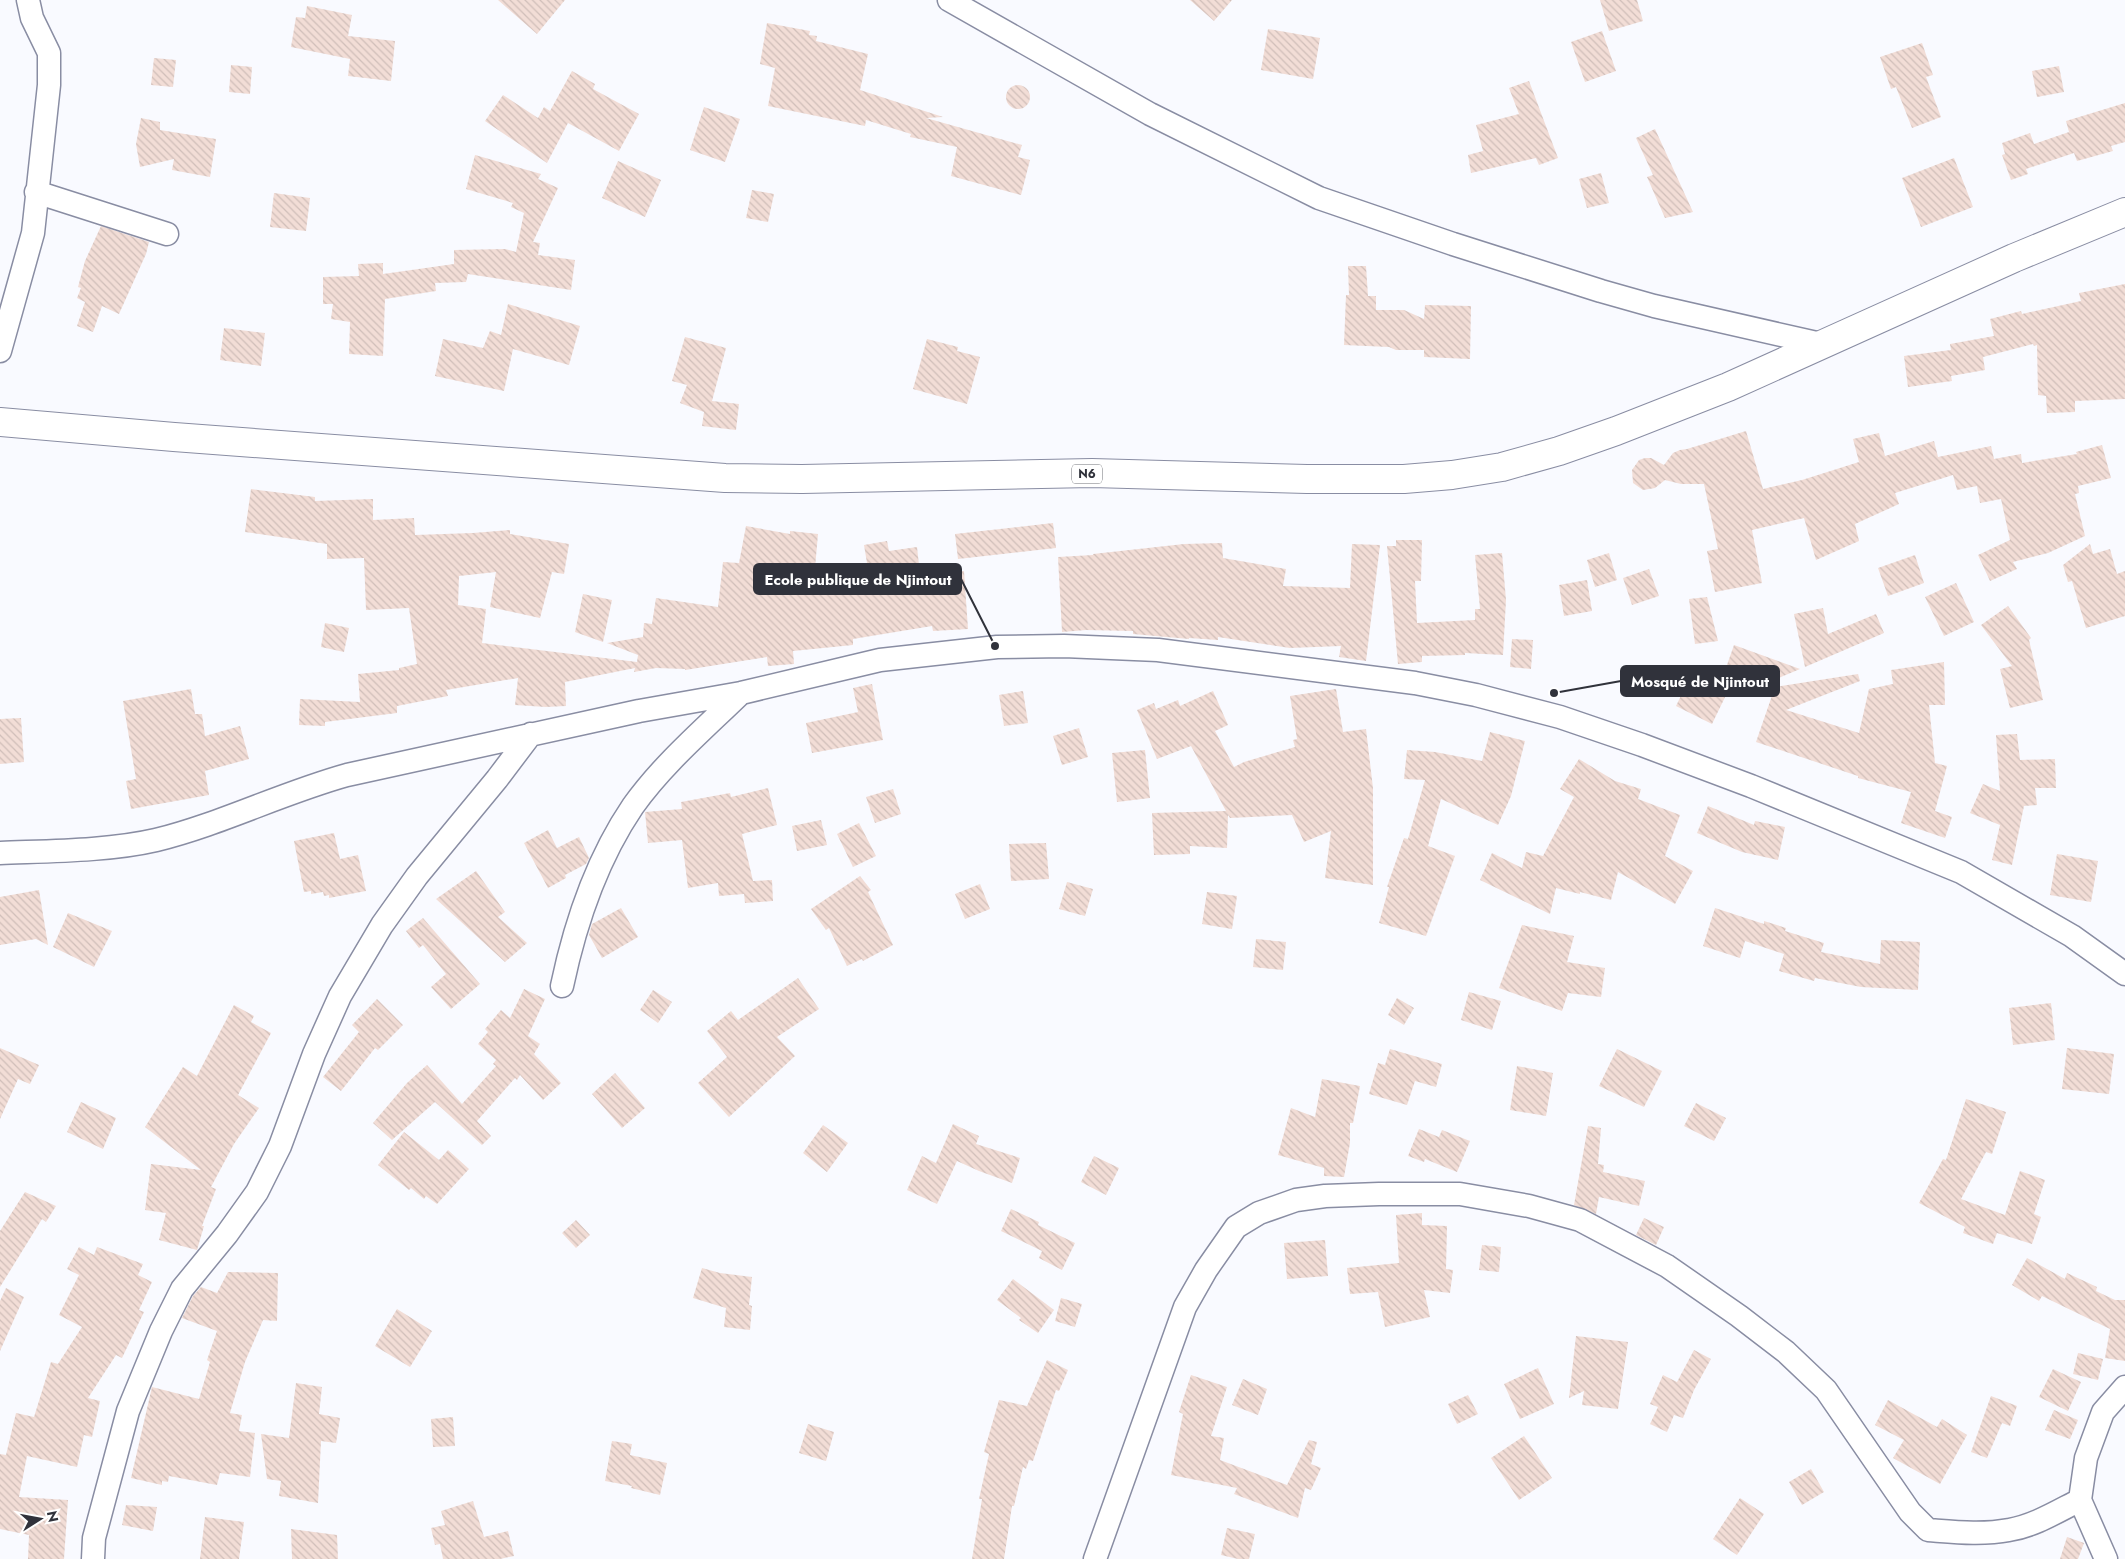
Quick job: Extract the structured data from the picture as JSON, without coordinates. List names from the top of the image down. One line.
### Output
{"streets":{"highway":["N6"]},"places":["Ecole publique de Njintout","Mosqué de Njintout"],"north":"right"}
